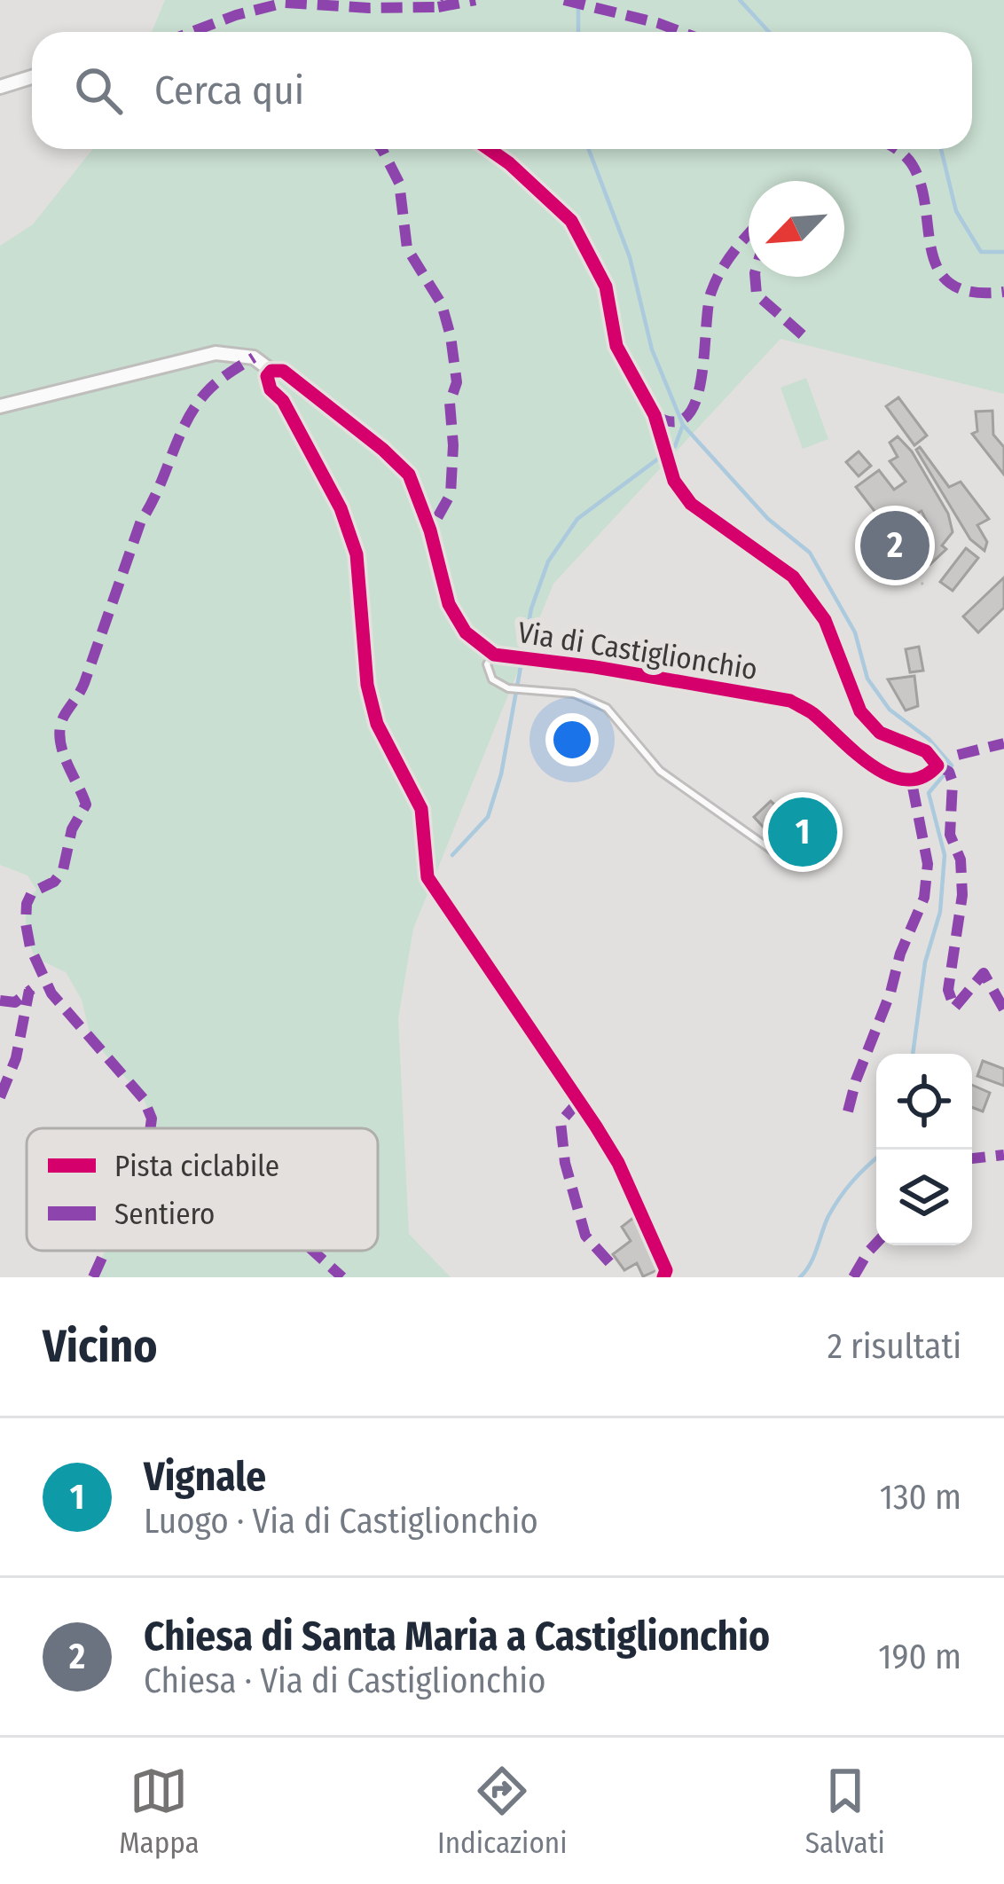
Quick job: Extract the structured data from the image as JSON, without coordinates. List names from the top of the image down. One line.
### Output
{"streets":{"street":["Via di Castiglionchio"]},"legend":["Pista ciclabile","Sentiero"],"north":"bottom left","page":{"search":"Cerca qui","pins":["2","1"],"heading":["Vicino","2 risultati"],"list":[{"mark":"1","name":"Vignale","note":"Luogo · Via di Castiglionchio","value":"130 m"},{"mark":"2","name":"Chiesa di Santa Maria a Castiglionchio","note":"Chiesa · Via di Castiglionchio","value":"190 m"}],"nav":["Mappa","Indicazioni","Salvati"]}}
